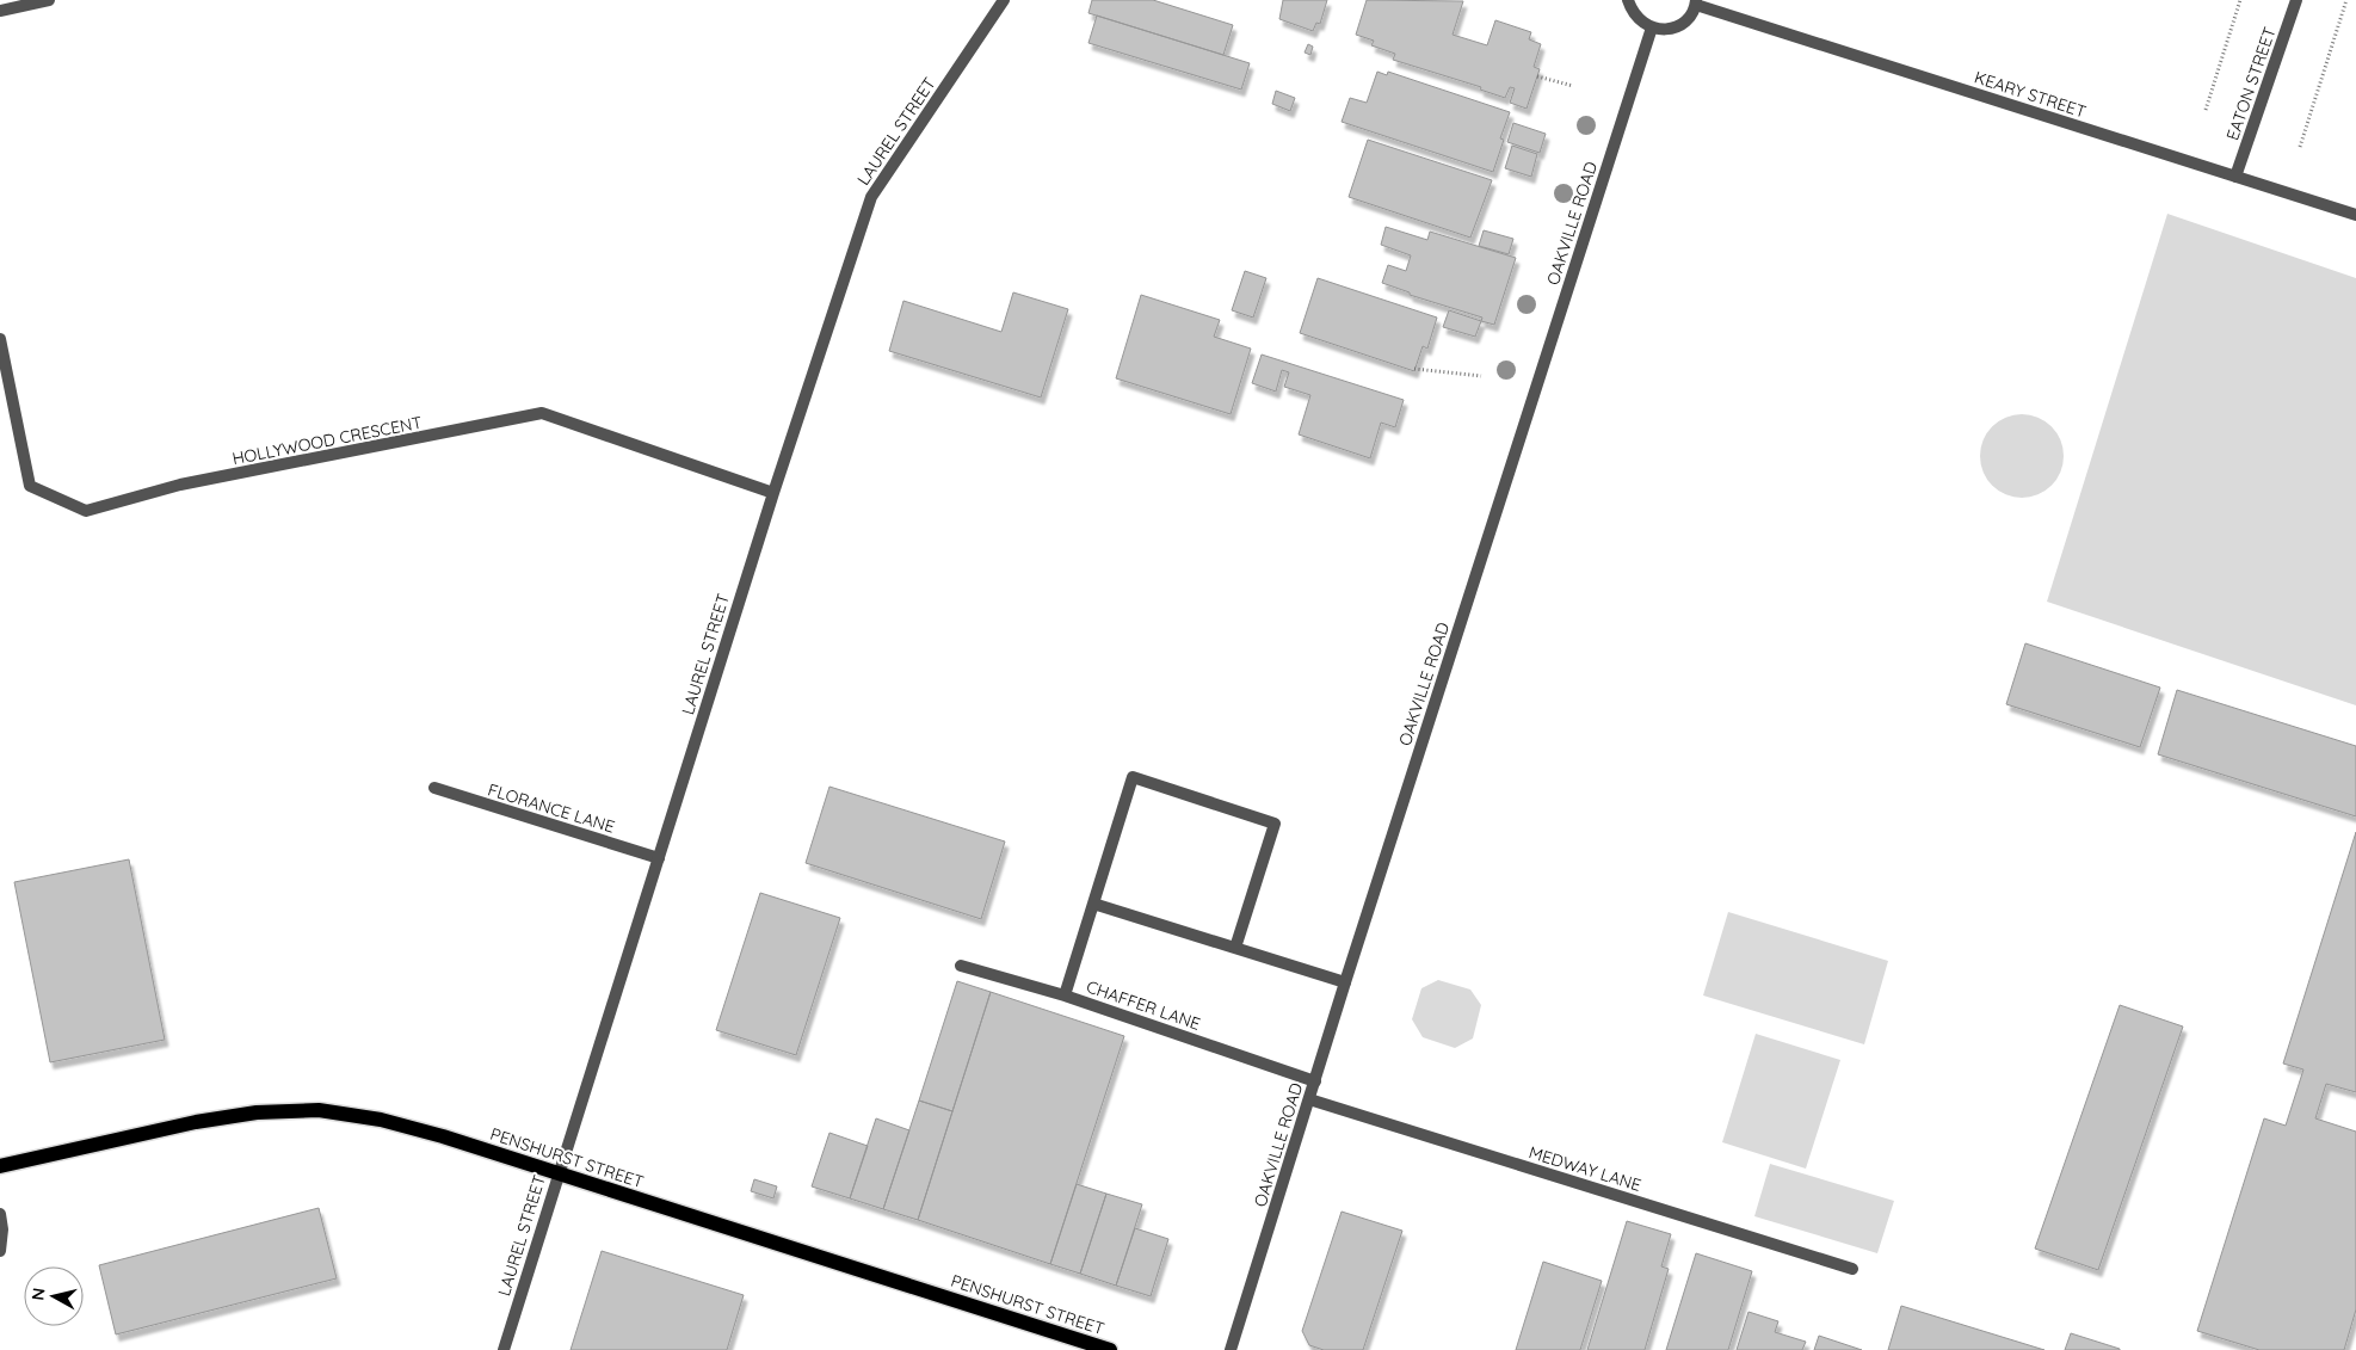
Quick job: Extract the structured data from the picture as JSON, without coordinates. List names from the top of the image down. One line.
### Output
{"streets":{"main road":["PENSHURST STREET"],"street":["EATON STREET","KEARY STREET","LAUREL STREET","OAKVILLE ROAD","HOLLYWOOD CRESCENT","FLORANCE LANE","CHAFFER LANE","MEDWAY LANE"]},"crossings":[["EATON STREET","KEARY STREET"],["LAUREL STREET","HOLLYWOOD CRESCENT"],["LAUREL STREET","FLORANCE LANE"],["LAUREL STREET","PENSHURST STREET"],["OAKVILLE ROAD","CHAFFER LANE"],["OAKVILLE ROAD","MEDWAY LANE"]],"north":"left"}
